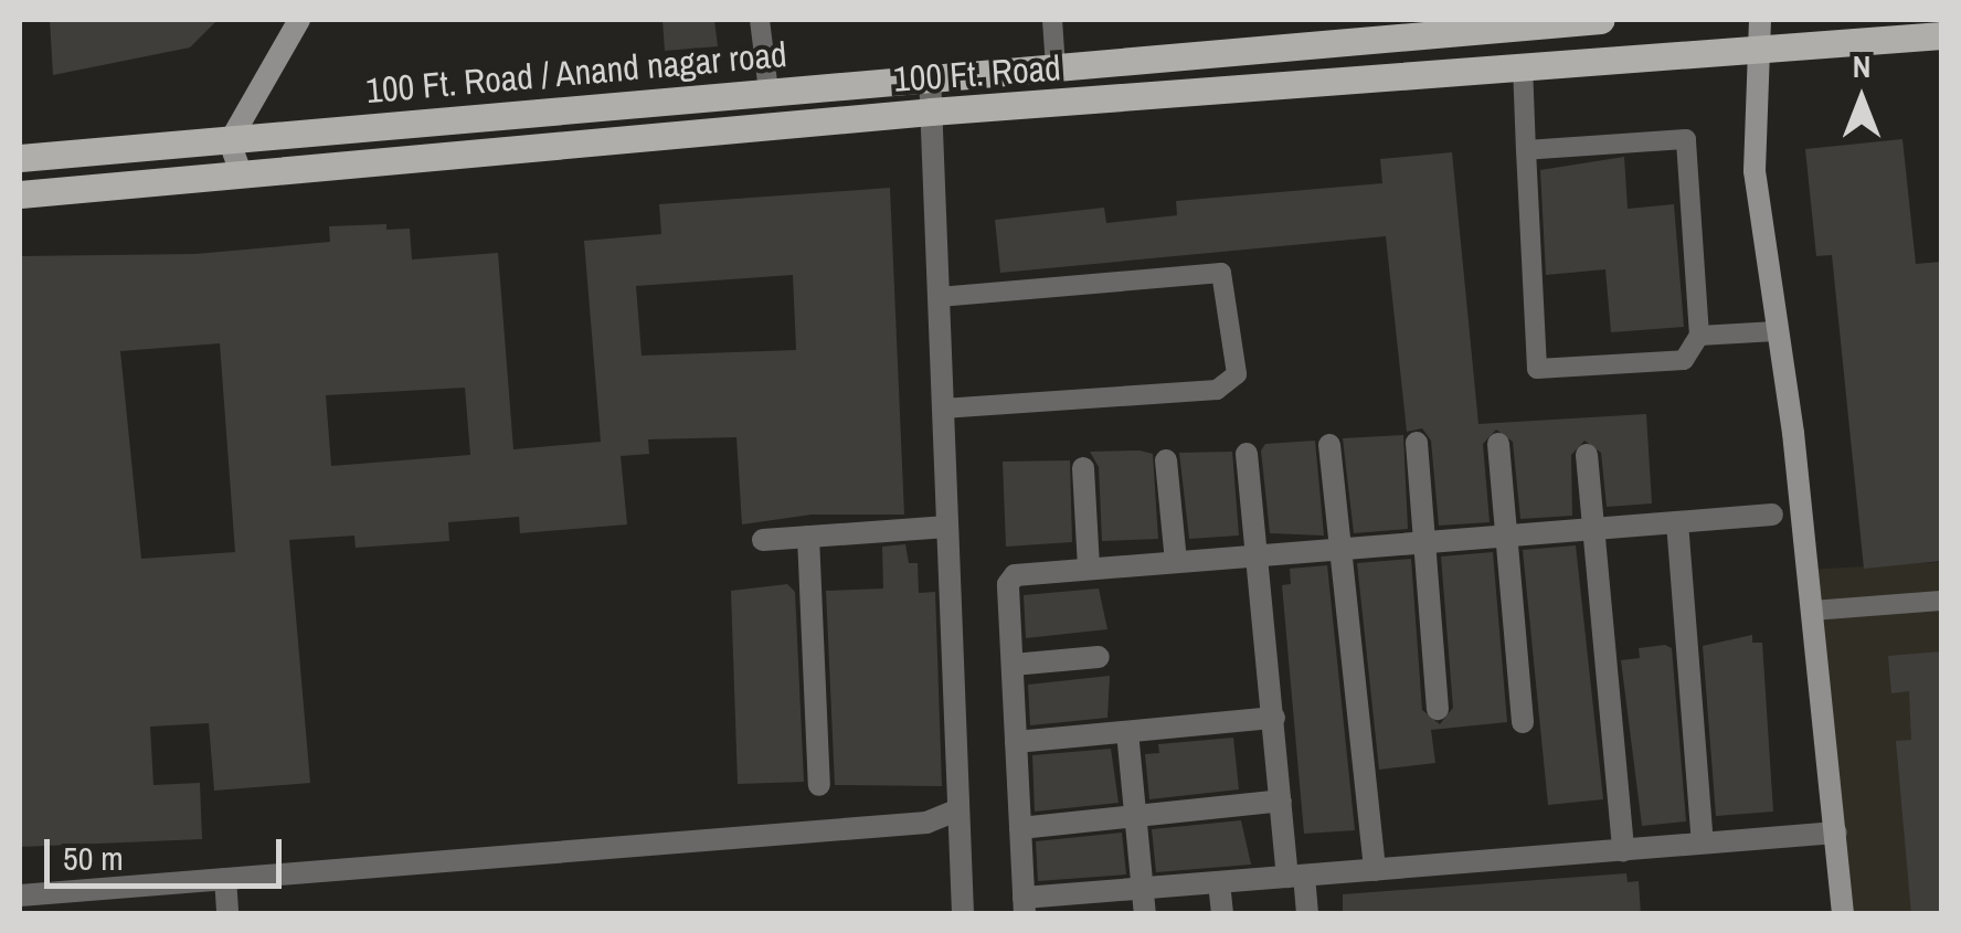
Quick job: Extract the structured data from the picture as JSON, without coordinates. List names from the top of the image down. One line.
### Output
{"streets":{"main road":["100 Ft. Road / Anand nagar road","100 Ft. Road"]},"scale_bar":"50 m","north":"top"}
